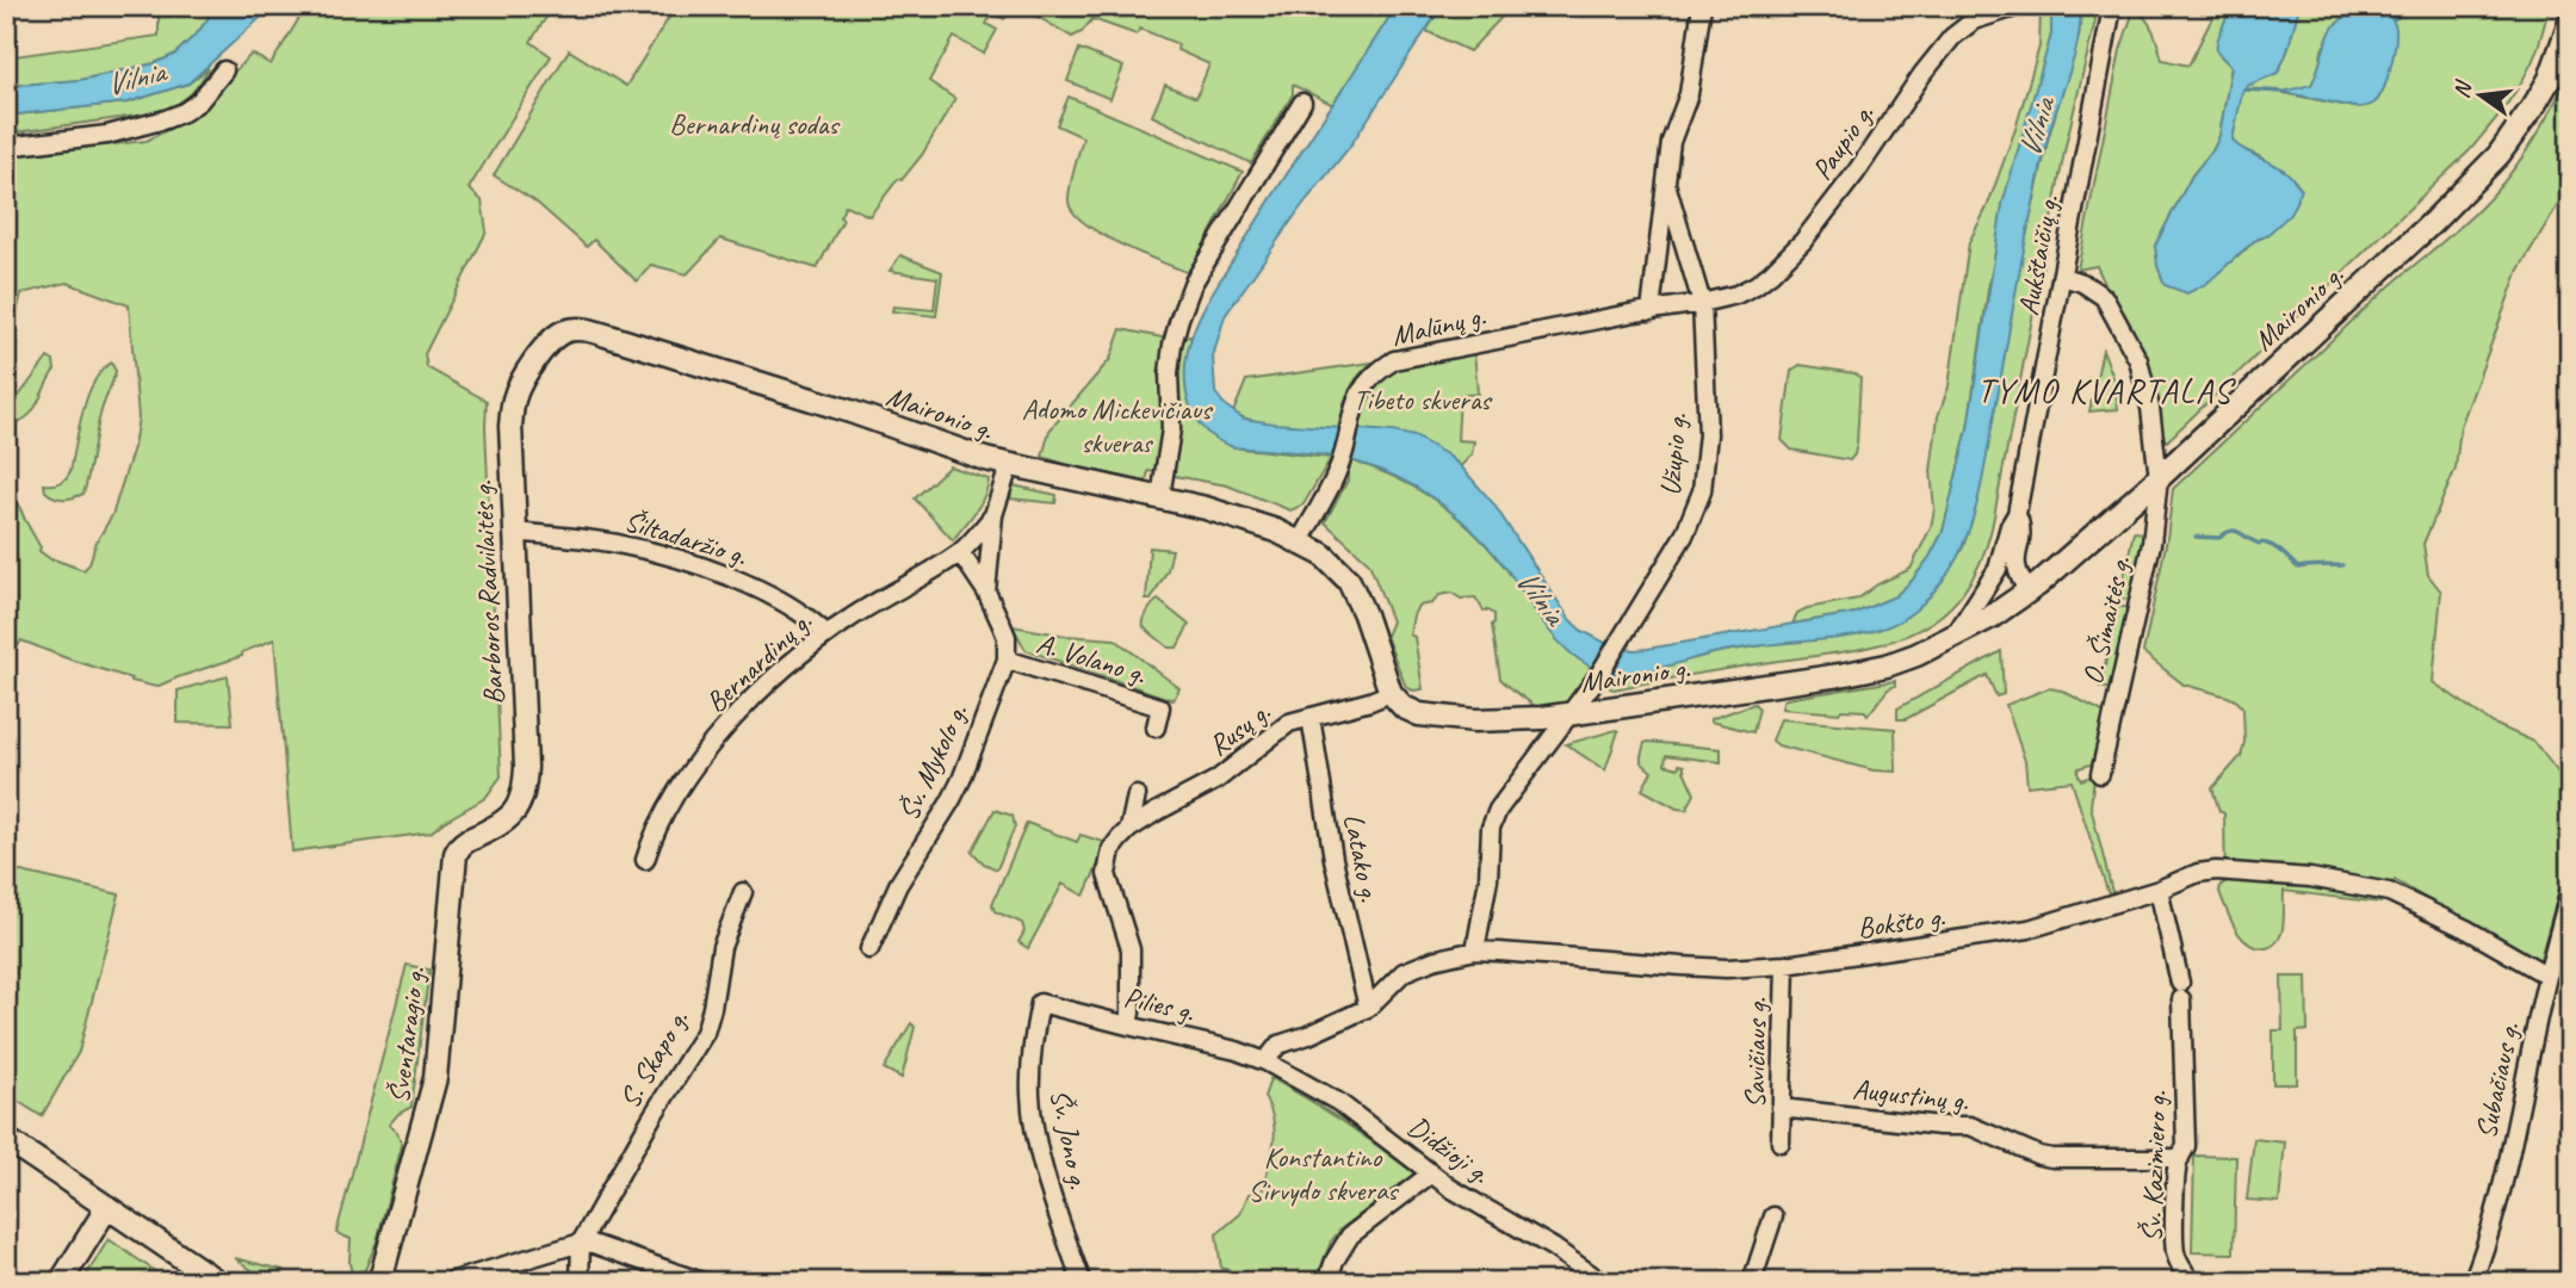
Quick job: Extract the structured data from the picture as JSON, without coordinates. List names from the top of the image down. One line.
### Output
{"streets":{"main road":["Maironio g.","Barboros Radvilaitės g.","Šventaragio g."],"street":["Paupio g.","Aukštaičių g.","Malūnų g.","Užupio g.","Šiltadaržio g.","O. Šimaitės g.","A. Volano g.","Bernardinų g.","Rusų g.","Šv. Mykolo g.","Latako g.","Bokšto g.","Pilies g.","Savičiaus g.","S. Skapo g.","Subačiaus g.","Augustinų g.","Šv. Jono g.","Didžioji g.","Šv. Kazimiero g."]},"crossings":[["Paupio g.","Užupio g."],["Aukštaičių g.","Maironio g."],["Aukštaičių g.","O. Šimaitės g."],["Maironio g.","Malūnų g."],["Maironio g.","Užupio g."],["Maironio g.","Barboros Radvilaitės g."],["Maironio g.","O. Šimaitės g."],["Maironio g.","Rusų g."],["Malūnų g.","Užupio g."],["Šiltadaržio g.","Barboros Radvilaitės g."],["Šiltadaržio g.","Bernardinų g."],["Barboros Radvilaitės g.","Šventaragio g."],["A. Volano g.","Šv. Mykolo g."],["Rusų g.","Latako g."],["Latako g.","Bokšto g."],["Bokšto g.","Pilies g."],["Bokšto g.","Savičiaus g."],["Bokšto g.","Subačiaus g."],["Bokšto g.","Didžioji g."],["Bokšto g.","Šv. Kazimiero g."],["Pilies g.","Šv. Jono g."],["Pilies g.","Didžioji g."],["Savičiaus g.","Augustinų g."],["Augustinų g.","Šv. Kazimiero g."]],"districts":["TYMO KVARTALAS"],"water":["Vilnia"],"parks":["Bernardinų sodas","Tibeto skveras","Adomo Mickevičiaus skveras","Konstantino Sirvydo skveras"],"north":"left"}
